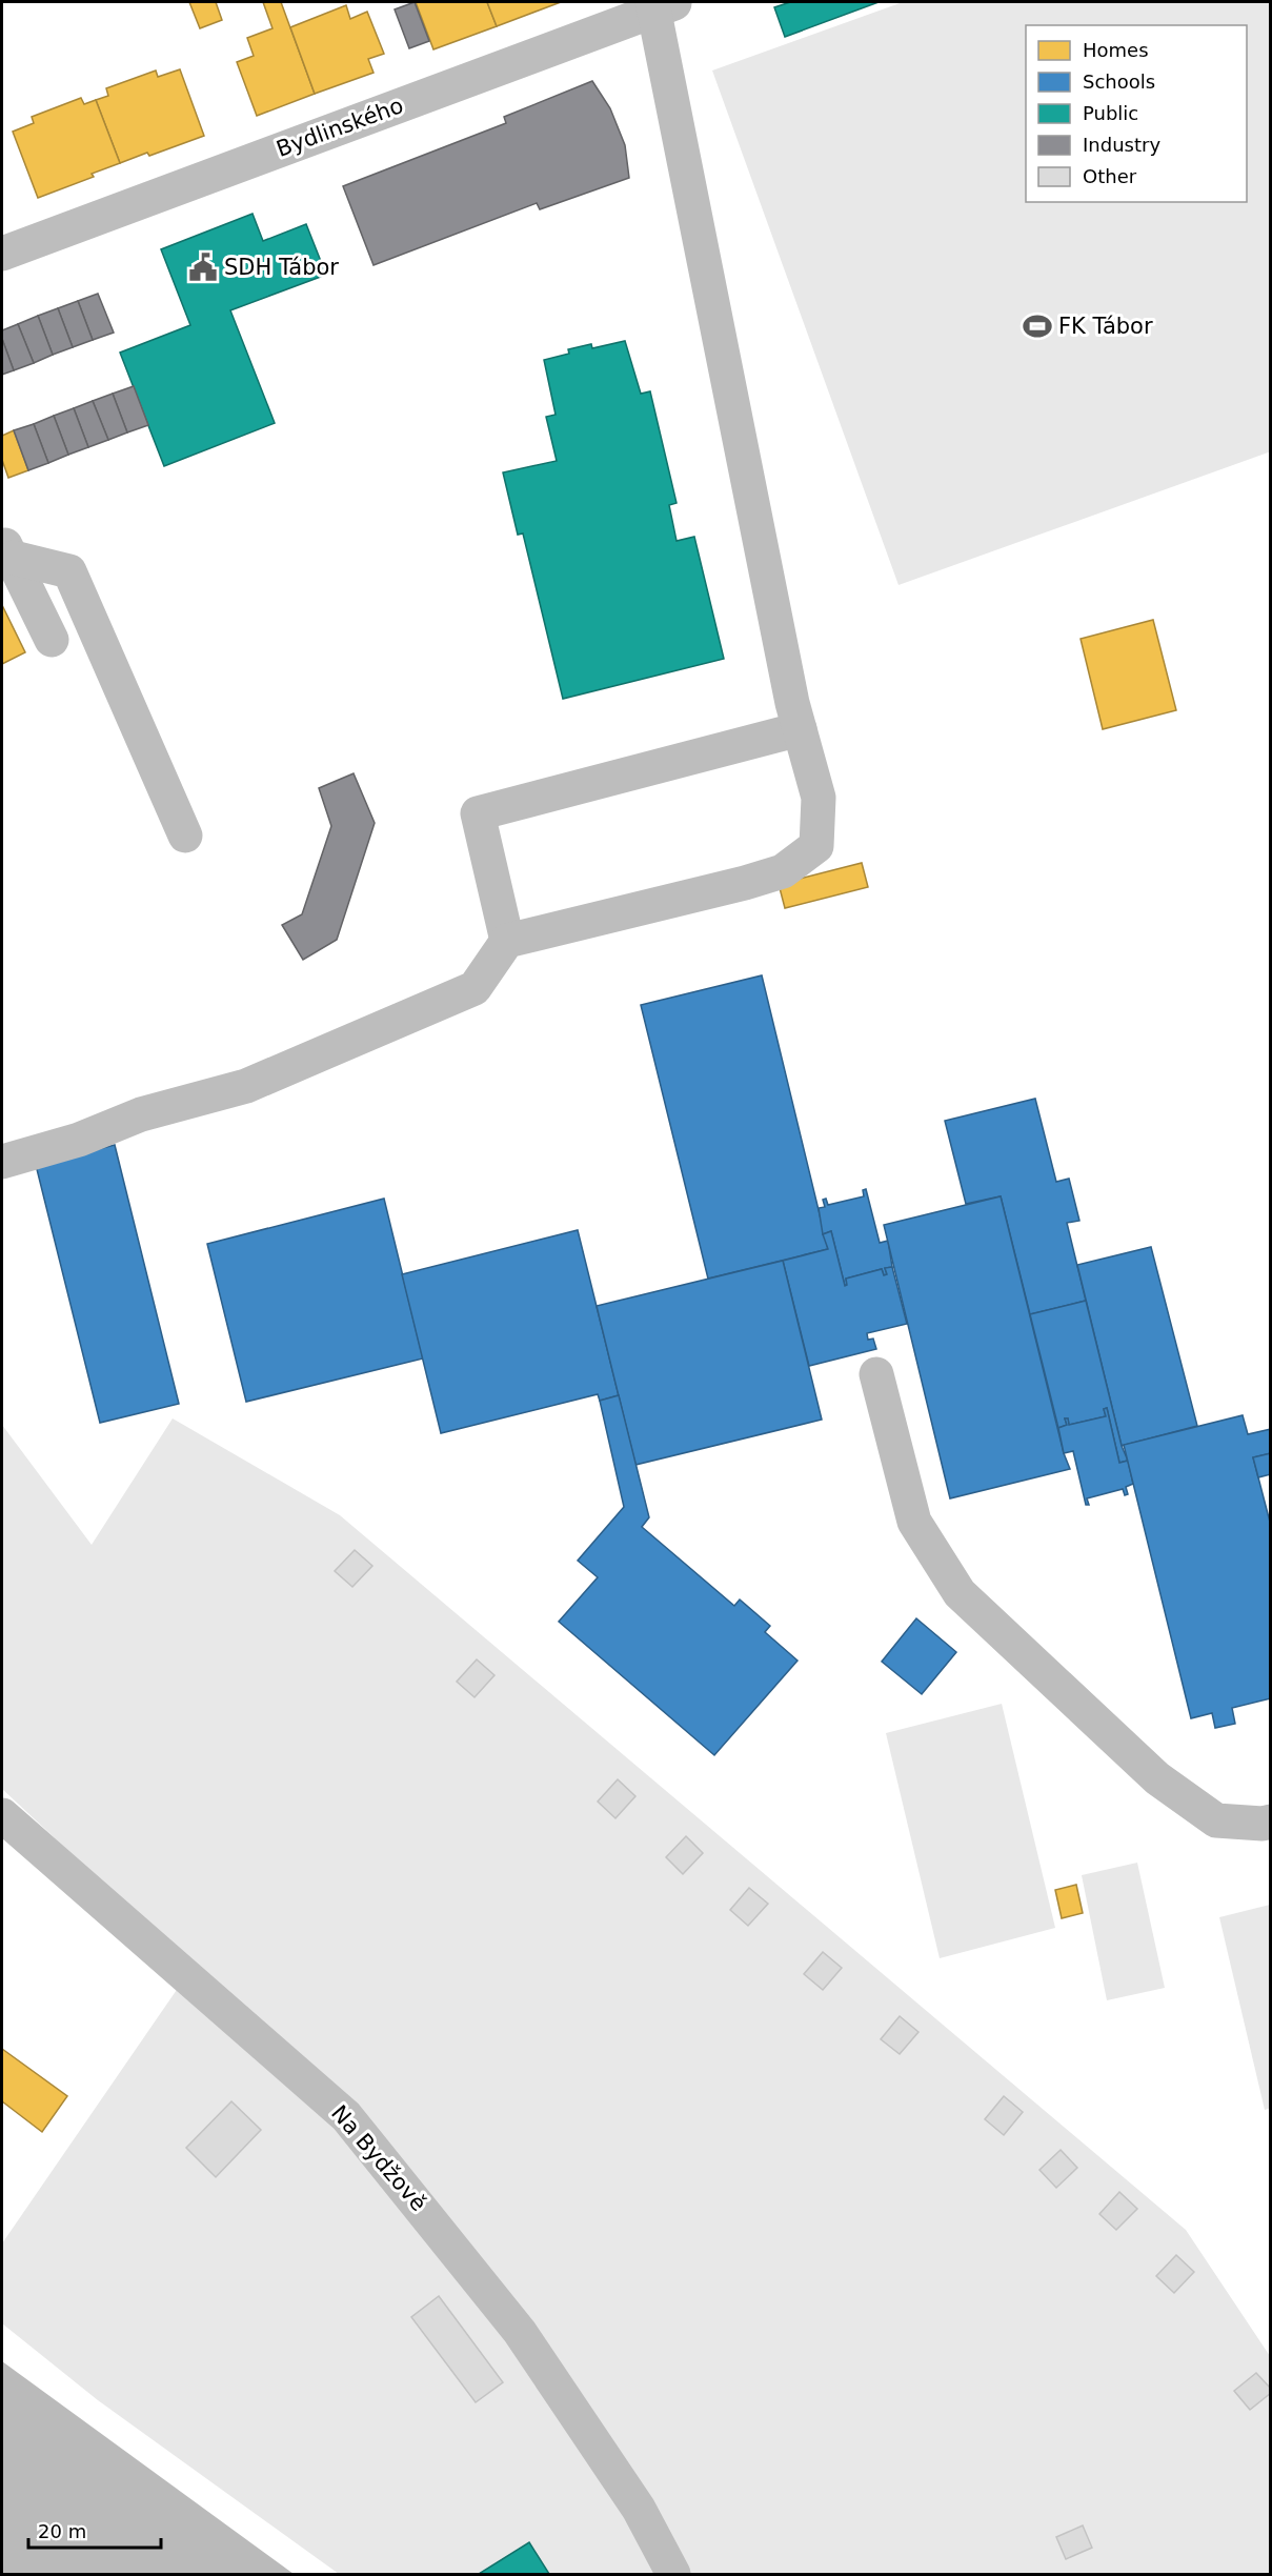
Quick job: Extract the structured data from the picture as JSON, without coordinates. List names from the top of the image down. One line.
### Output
{"streets":{"street":["Bydlinského","Na Bydžově"]},"places":{"public building":["SDH Tábor"],"sports":["FK Tábor"]},"legend":["Homes","Schools","Public","Industry","Other"],"scale_bar":"20 m"}
